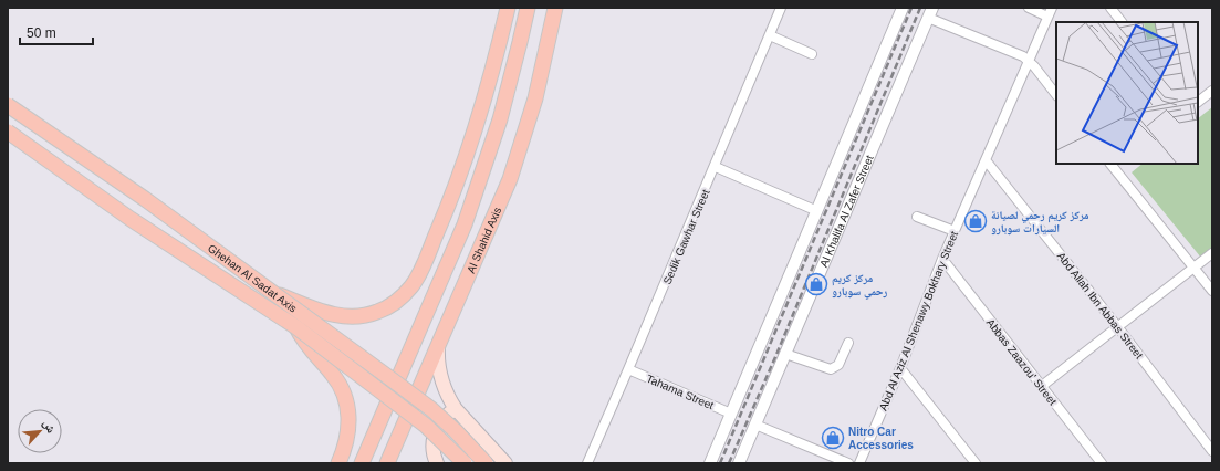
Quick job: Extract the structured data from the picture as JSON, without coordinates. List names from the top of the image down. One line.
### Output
{"streets":{"main road":["Al Shahid Axis","Ghehan Al Sadat Axis"],"street":["Al Khalifa Al Zafer Street","Sedik Gawhar Street","Abd Allah Ibn Abbas Street","Abd Al Aziz Al Shenawy Bokhary Street","Abbas Zaazou' Street","Tahama Street"]},"crossings":[["Sedik Gawhar Street","Tahama Street"],["Abd Allah Ibn Abbas Street","Abd Al Aziz Al Shenawy Bokhary Street"],["Abd Al Aziz Al Shenawy Bokhary Street","Abbas Zaazou' Street"]],"places":{"shop":["مركز كريم رحمي لصيانة السيارات سوبارو","مركز كريم رحمي سوبارو","Nitro Car Accessories"]},"scale_bar":"50 m","north":"top right"}
